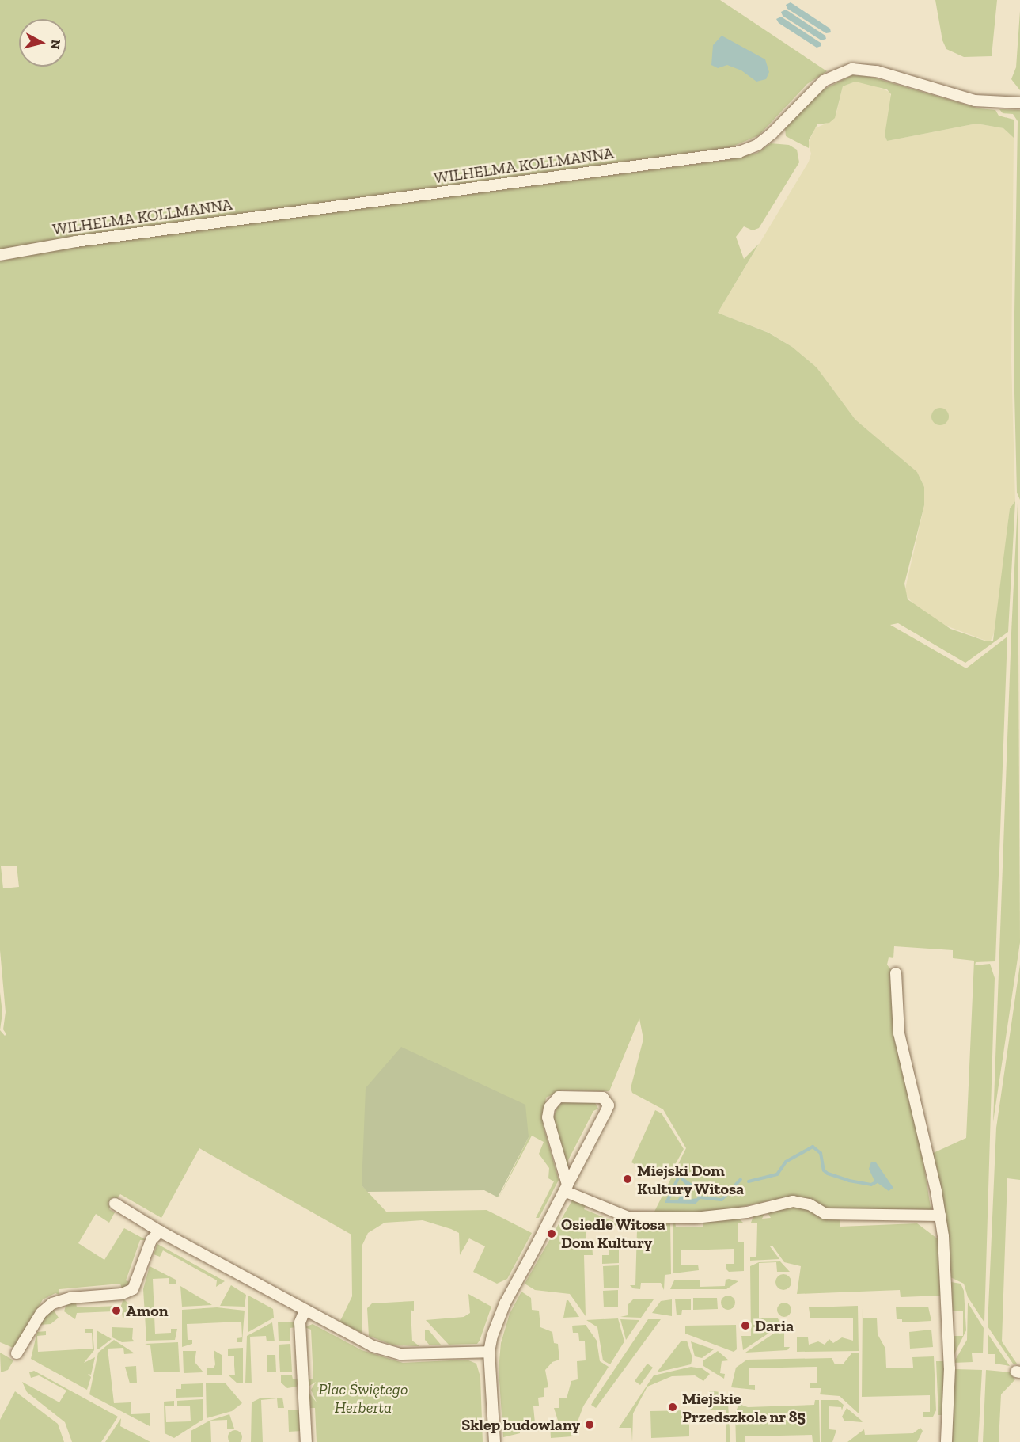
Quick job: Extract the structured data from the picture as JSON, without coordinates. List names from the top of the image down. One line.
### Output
{"streets":{"street":["WILHELMA KOLLMANNA"]},"parks":["Plac Świętego Herberta"],"places":["Miejski Dom Kultury Witosa","Osiedle Witosa Dom Kultury","Amon","Daria","Miejskie Przedszkole nr 85","Sklep budowlany"],"north":"right"}
